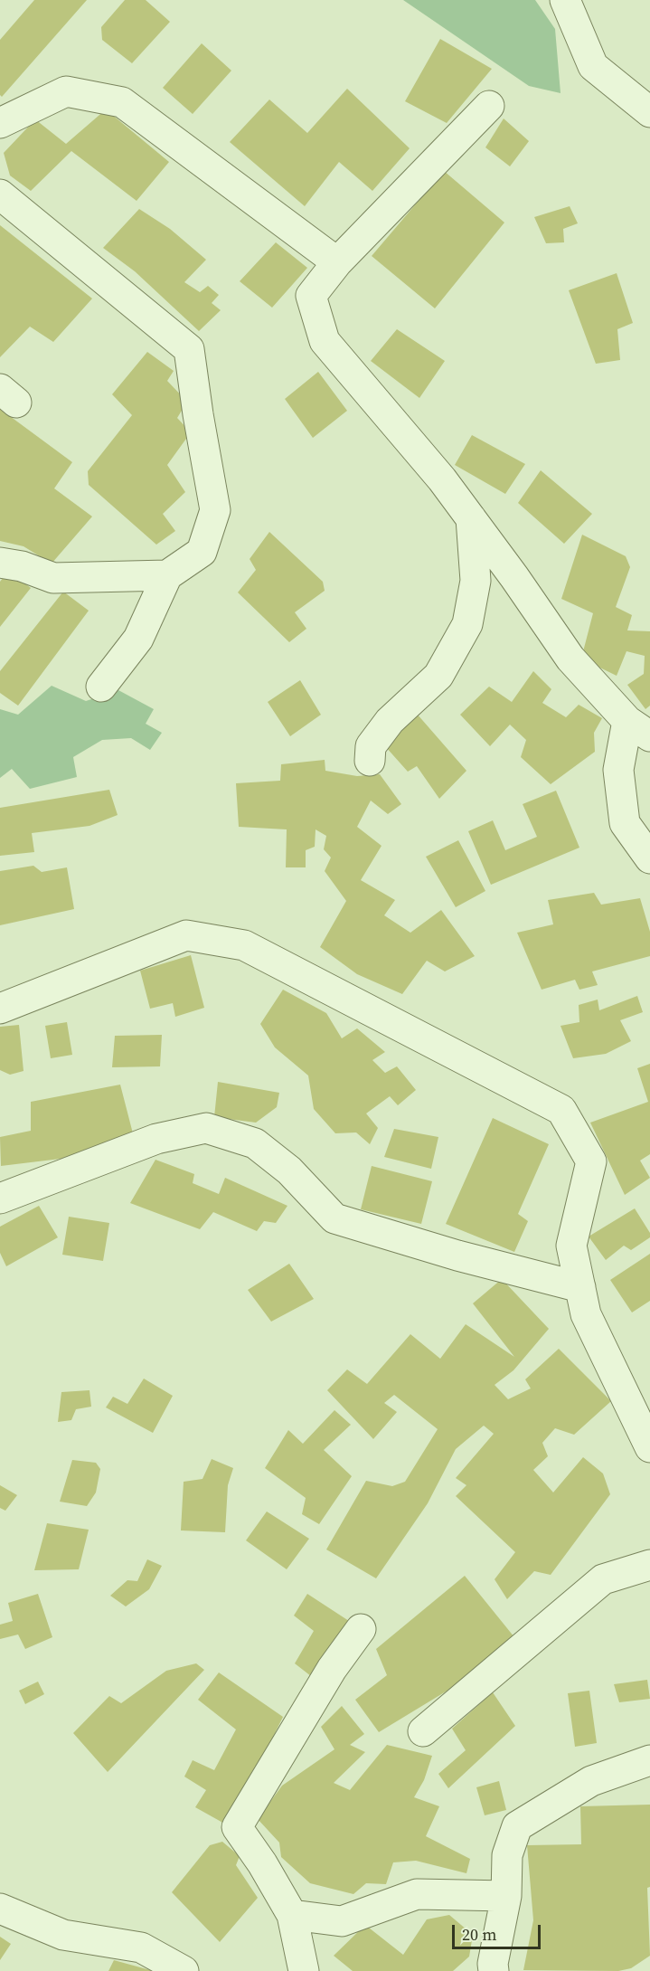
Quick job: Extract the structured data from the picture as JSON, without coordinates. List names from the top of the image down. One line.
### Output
{"scale_bar":"20 m"}
